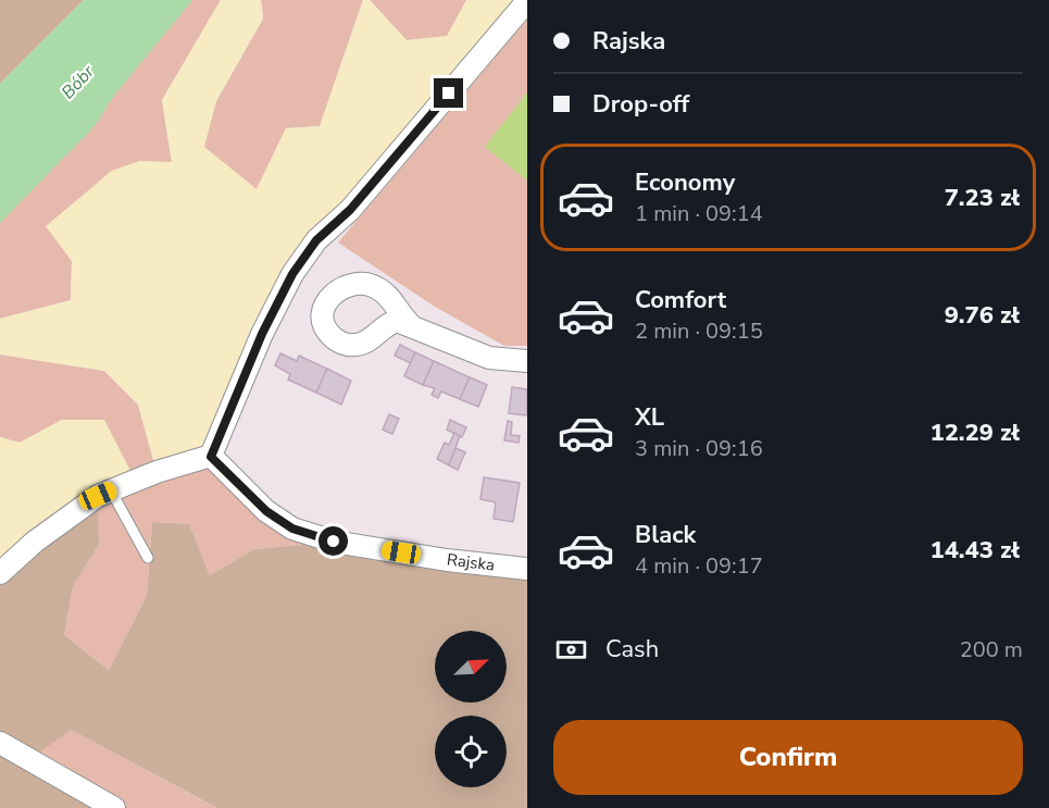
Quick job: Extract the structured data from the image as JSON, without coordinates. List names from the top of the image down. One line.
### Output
{"streets":{"street":["Rajska"]},"water":["Bóbr"],"north":"top right","page":{"banner":["Rajska","Drop-off"],"list":[{"name":"Economy","note":"1 min · 09:14","value":"7.23 zł"},{"name":"Comfort","note":"2 min · 09:15","value":"9.76 zł"},{"name":"XL","note":"3 min · 09:16","value":"12.29 zł"},{"name":"Black","note":"4 min · 09:17","value":"14.43 zł"}],"pay":["Cash","200 m"],"buttons":"Confirm"}}
